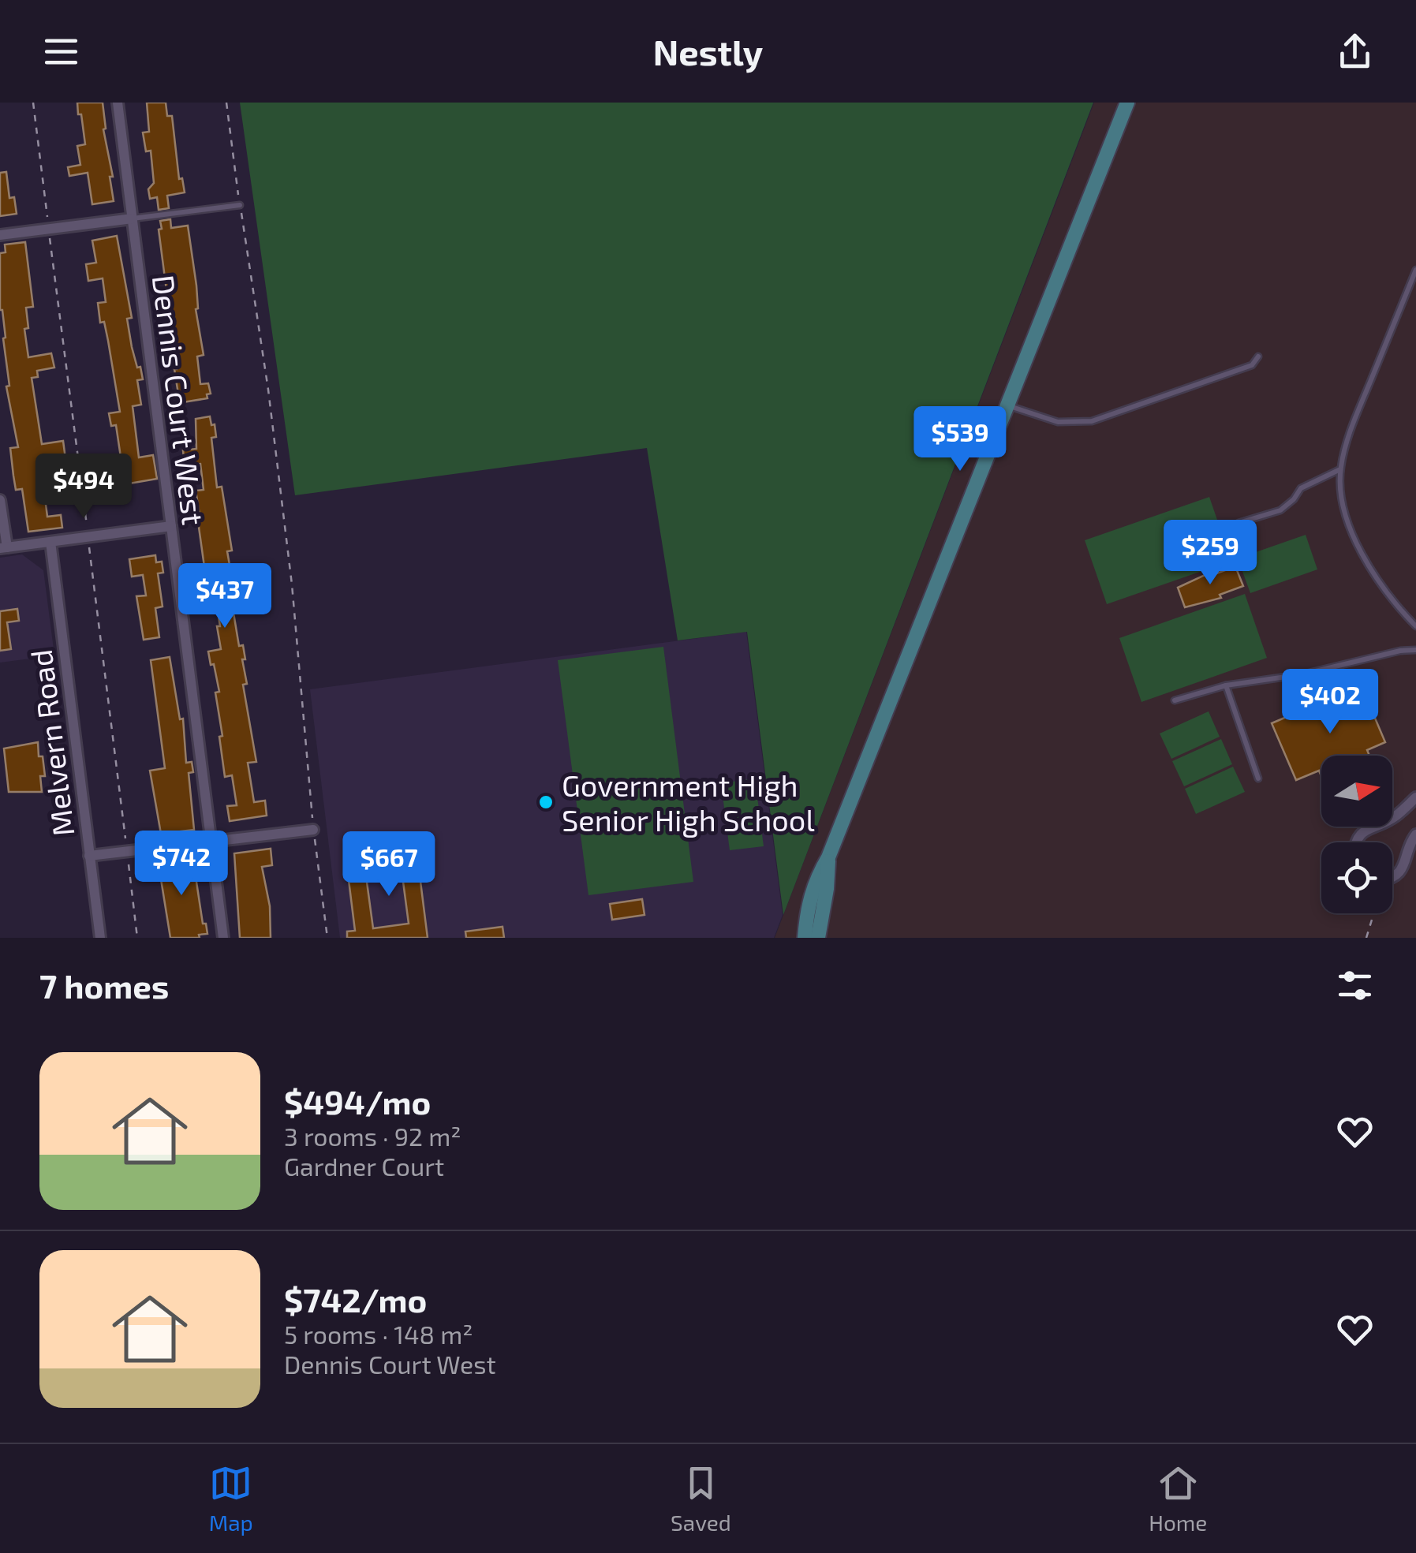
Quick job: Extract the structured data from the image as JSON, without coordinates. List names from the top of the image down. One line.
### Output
{"streets":{"street":["Dennis Court West","Melvern Road"]},"places":["Government High Senior High School"],"north":"right","page":{"header":"Nestly","price":["$539","$494","$259","$437","$402","$742","$667"],"heading":"7 homes","list":[{"name":"$494/mo","note":"3 rooms · 92 m² · Gardner Court"},{"name":"$742/mo","note":"5 rooms · 148 m² · Dennis Court West"}],"tabs":["Map","Saved","Home"]}}
